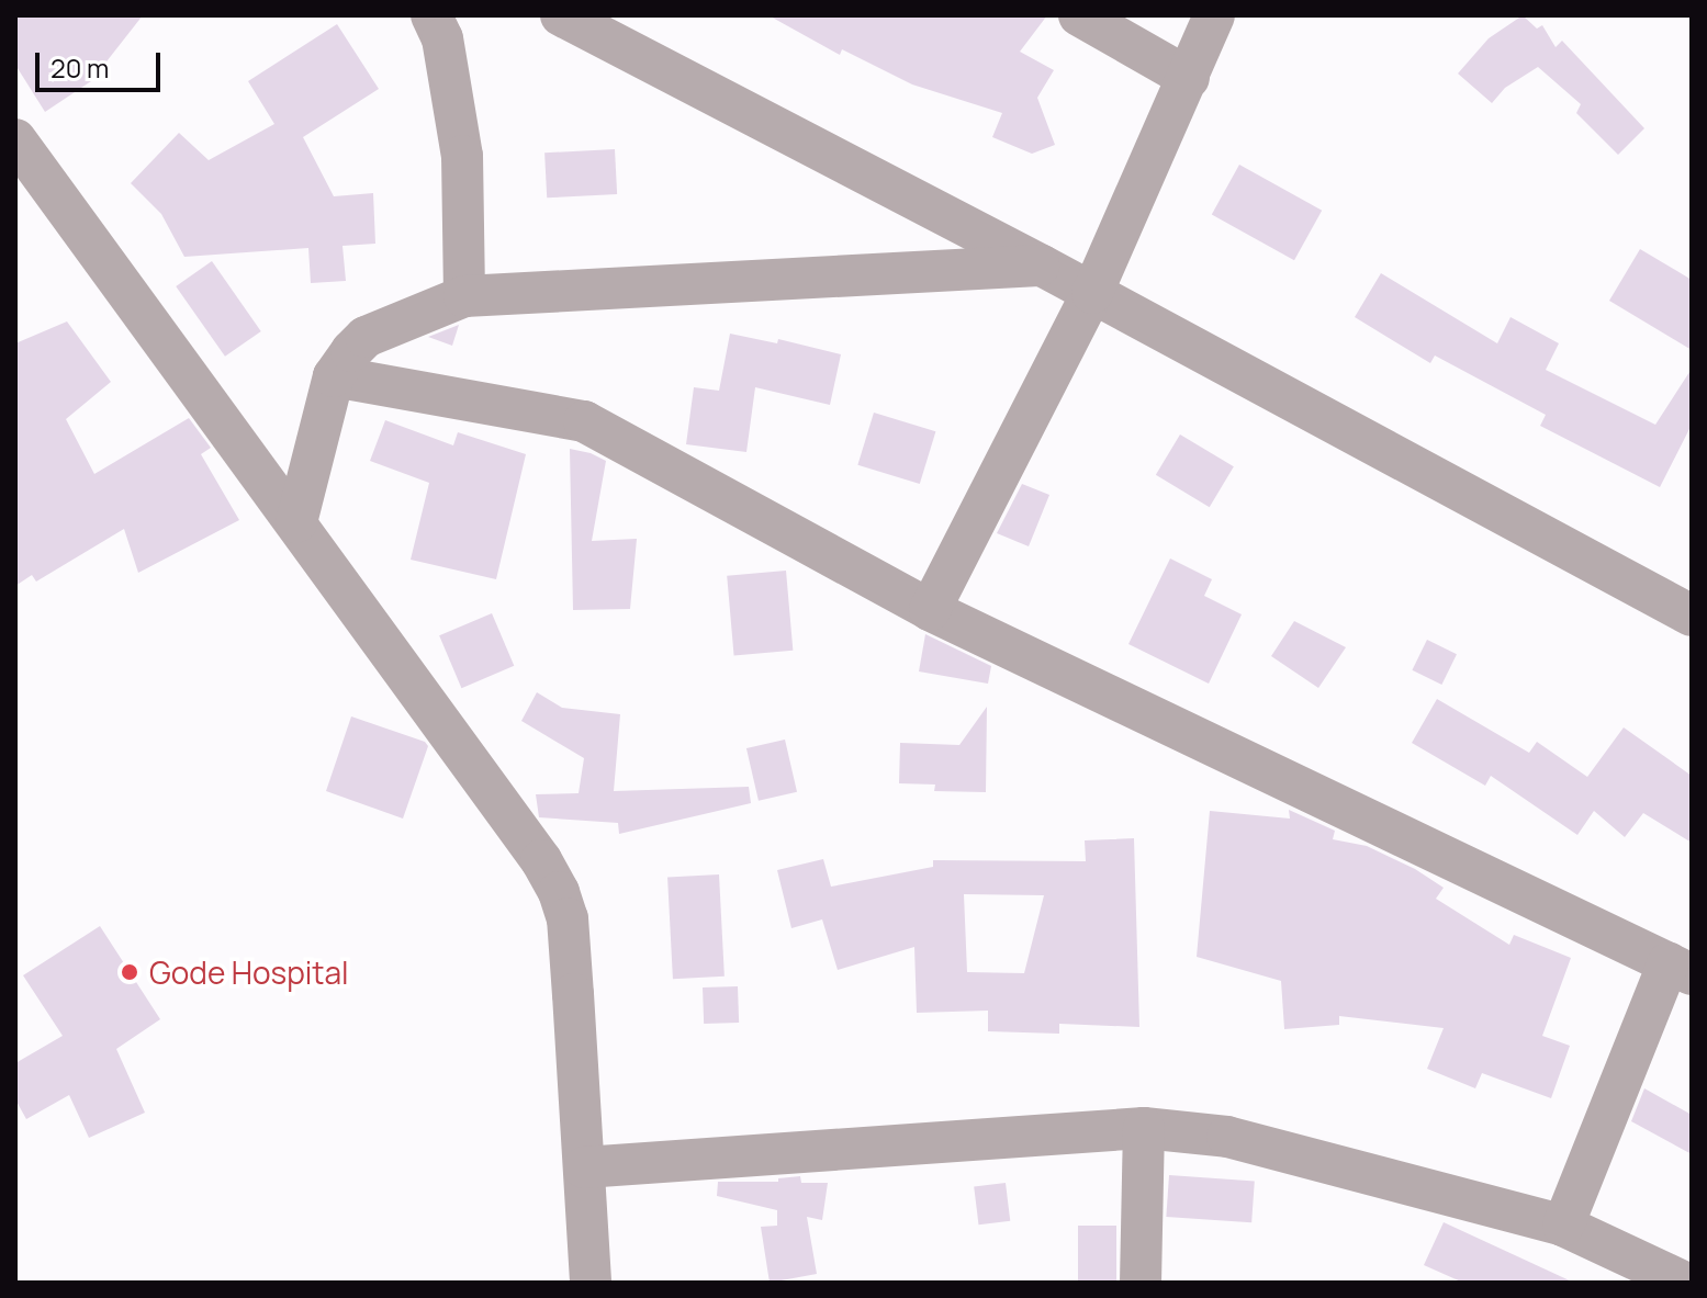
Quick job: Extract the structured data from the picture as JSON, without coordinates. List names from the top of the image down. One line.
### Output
{"places":["Gode Hospital"],"scale_bar":"20 m"}
